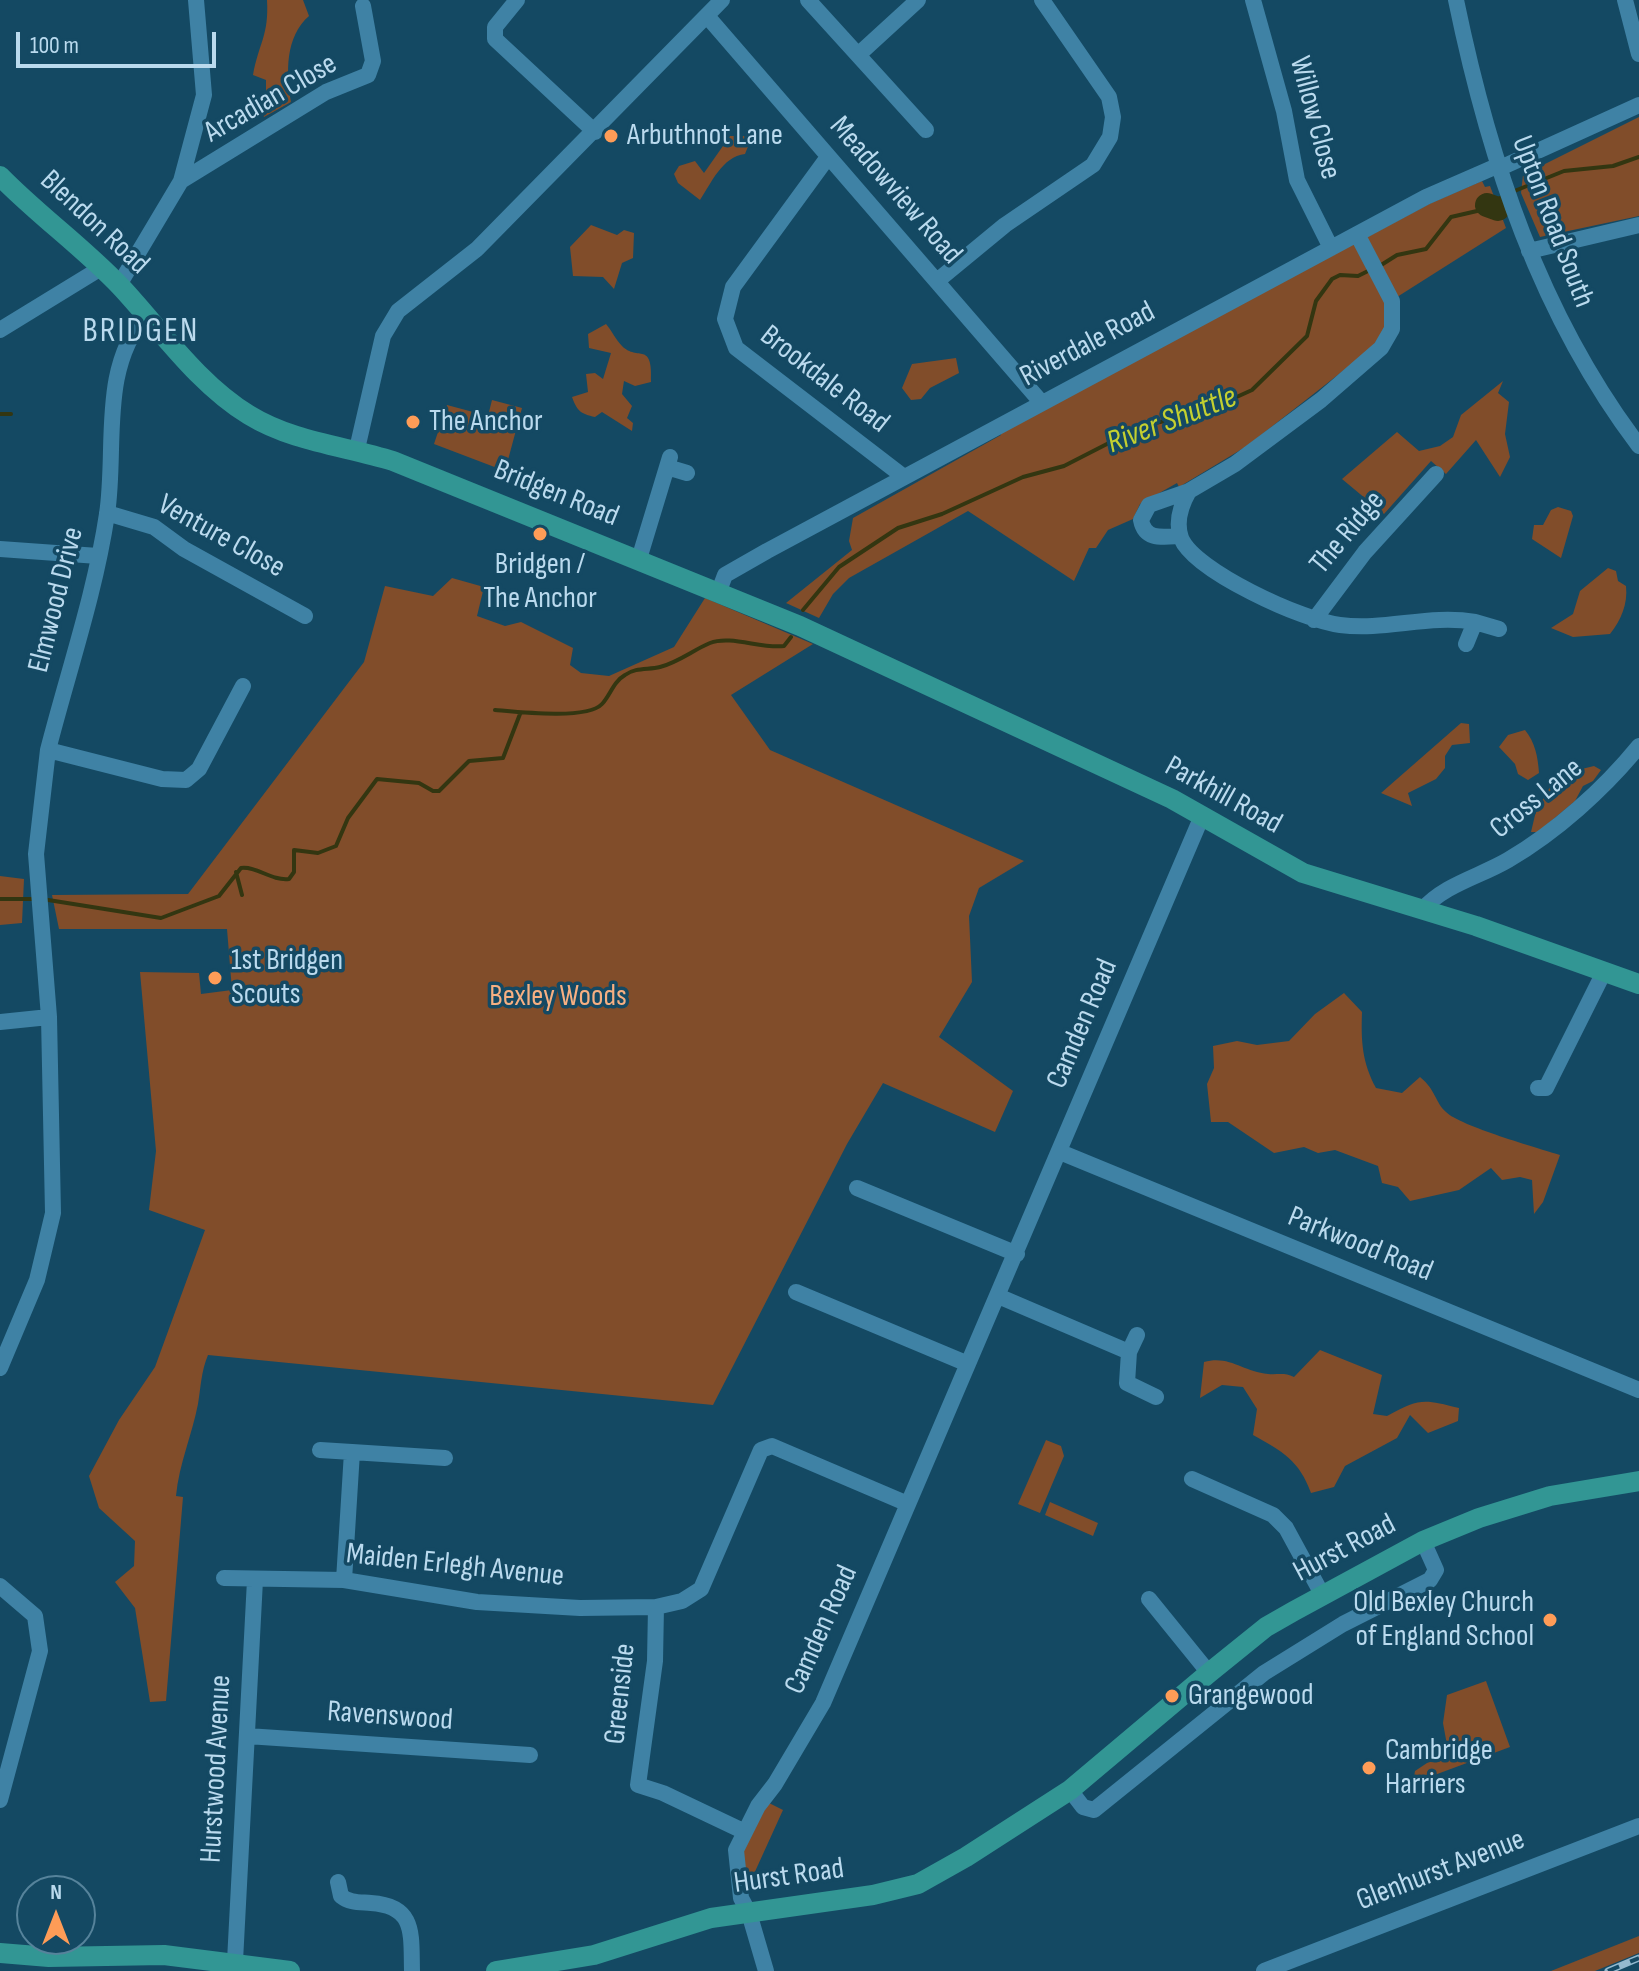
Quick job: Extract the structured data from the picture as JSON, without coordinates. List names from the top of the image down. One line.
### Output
{"streets":{"main road":["Blendon Road","Bridgen Road","Parkhill Road","Hurst Road"],"street":["Arcadian Close","Willow Close","Meadowview Road","Upton Road South","Riverdale Road","Brookdale Road","The Ridge","Venture Close","Elmwood Drive","Cross Lane","Camden Road","Parkwood Road","Maiden Erlegh Avenue","Greenside","Ravenswood","Hurstwood Avenue","Glenhurst Avenue"]},"crossings":[["Willow Close","Riverdale Road"],["Meadowview Road","Riverdale Road"],["Meadowview Road","Brookdale Road"],["Upton Road South","Riverdale Road"],["Blendon Road","Bridgen Road"],["Blendon Road","Elmwood Drive"],["Riverdale Road","Brookdale Road"],["Riverdale Road","Bridgen Road"],["Bridgen Road","Elmwood Drive"],["Bridgen Road","Parkhill Road"],["Venture Close","Elmwood Drive"],["Parkhill Road","Cross Lane"],["Parkhill Road","Camden Road"],["Camden Road","Parkwood Road"],["Camden Road","Hurst Road"],["Camden Road","Maiden Erlegh Avenue"],["Camden Road","Greenside"],["Maiden Erlegh Avenue","Greenside"],["Maiden Erlegh Avenue","Hurstwood Avenue"],["Ravenswood","Hurstwood Avenue"]],"districts":["BRIDGEN"],"water":["River Shuttle"],"parks":["Bexley Woods"],"places":["Arbuthnot Lane","The Anchor","Bridgen / The Anchor","1st Bridgen Scouts","Old Bexley Church of England School","Grangewood","Cambridge Harriers"],"scale_bar":"100 m","north":"top"}
